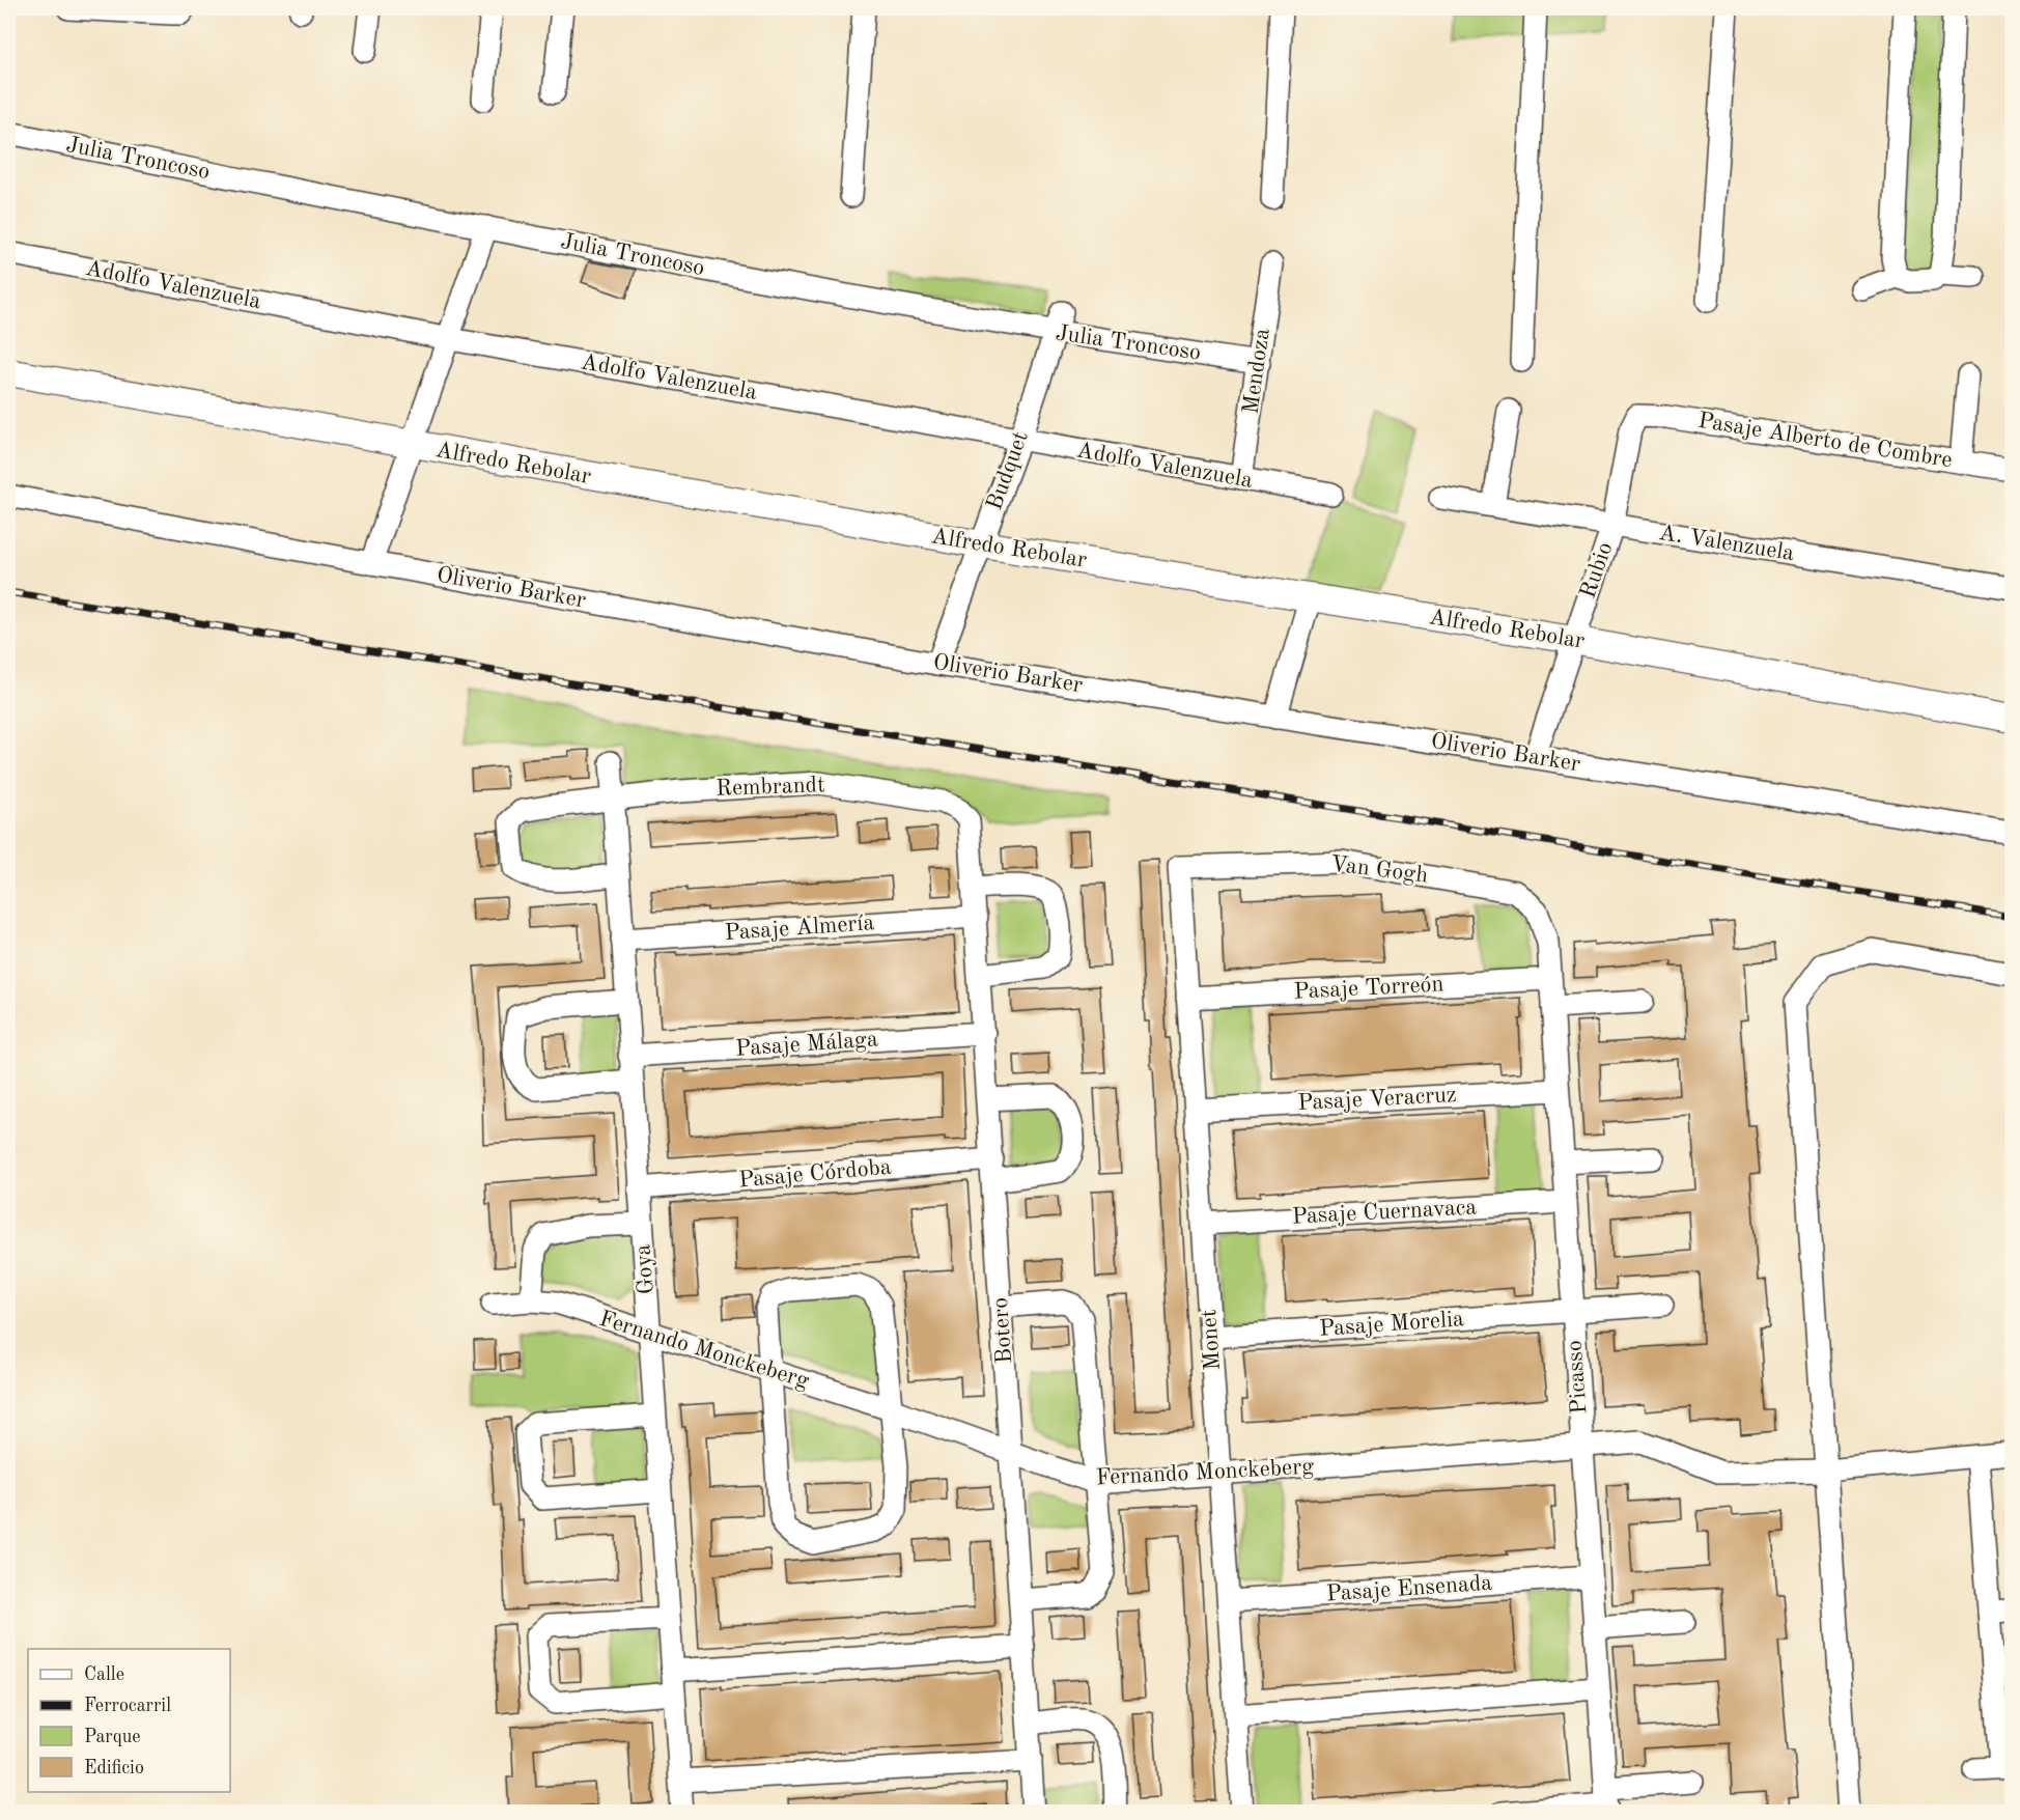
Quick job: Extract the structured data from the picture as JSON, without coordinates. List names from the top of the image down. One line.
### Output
{"streets":{"street":["Julia Troncoso","Adolfo Valenzuela","Mendoza","Pasaje Alberto de Combre","Alfredo Rebolar","Budquet","A. Valenzuela","Rubio","Oliverio Barker","Rembrandt","Van Gogh","Pasaje Almería","Pasaje Torreón","Pasaje Málaga","Pasaje Veracruz","Pasaje Córdoba","Pasaje Cuernavaca","Goya","Pasaje Morelia","Botero","Monet","Fernando Monckeberg","Picasso","Pasaje Ensenada"]},"crossings":[["Julia Troncoso","Mendoza"],["Julia Troncoso","Budquet"],["Adolfo Valenzuela","Mendoza"],["Adolfo Valenzuela","Budquet"],["Pasaje Alberto de Combre","Rubio"],["Alfredo Rebolar","Budquet"],["Alfredo Rebolar","Rubio"],["Budquet","Oliverio Barker"],["A. Valenzuela","Rubio"],["Rubio","Oliverio Barker"],["Rembrandt","Goya"],["Rembrandt","Botero"],["Van Gogh","Monet"],["Van Gogh","Picasso"],["Pasaje Almería","Goya"],["Pasaje Almería","Botero"],["Pasaje Torreón","Monet"],["Pasaje Torreón","Picasso"],["Pasaje Málaga","Goya"],["Pasaje Málaga","Botero"],["Pasaje Veracruz","Monet"],["Pasaje Veracruz","Picasso"],["Pasaje Córdoba","Goya"],["Pasaje Córdoba","Botero"],["Pasaje Cuernavaca","Monet"],["Pasaje Cuernavaca","Picasso"],["Goya","Fernando Monckeberg"],["Pasaje Morelia","Monet"],["Pasaje Morelia","Picasso"],["Botero","Fernando Monckeberg"],["Monet","Fernando Monckeberg"],["Monet","Pasaje Ensenada"],["Fernando Monckeberg","Picasso"],["Picasso","Pasaje Ensenada"]],"legend":["Calle","Ferrocarril","Parque","Edificio"]}
